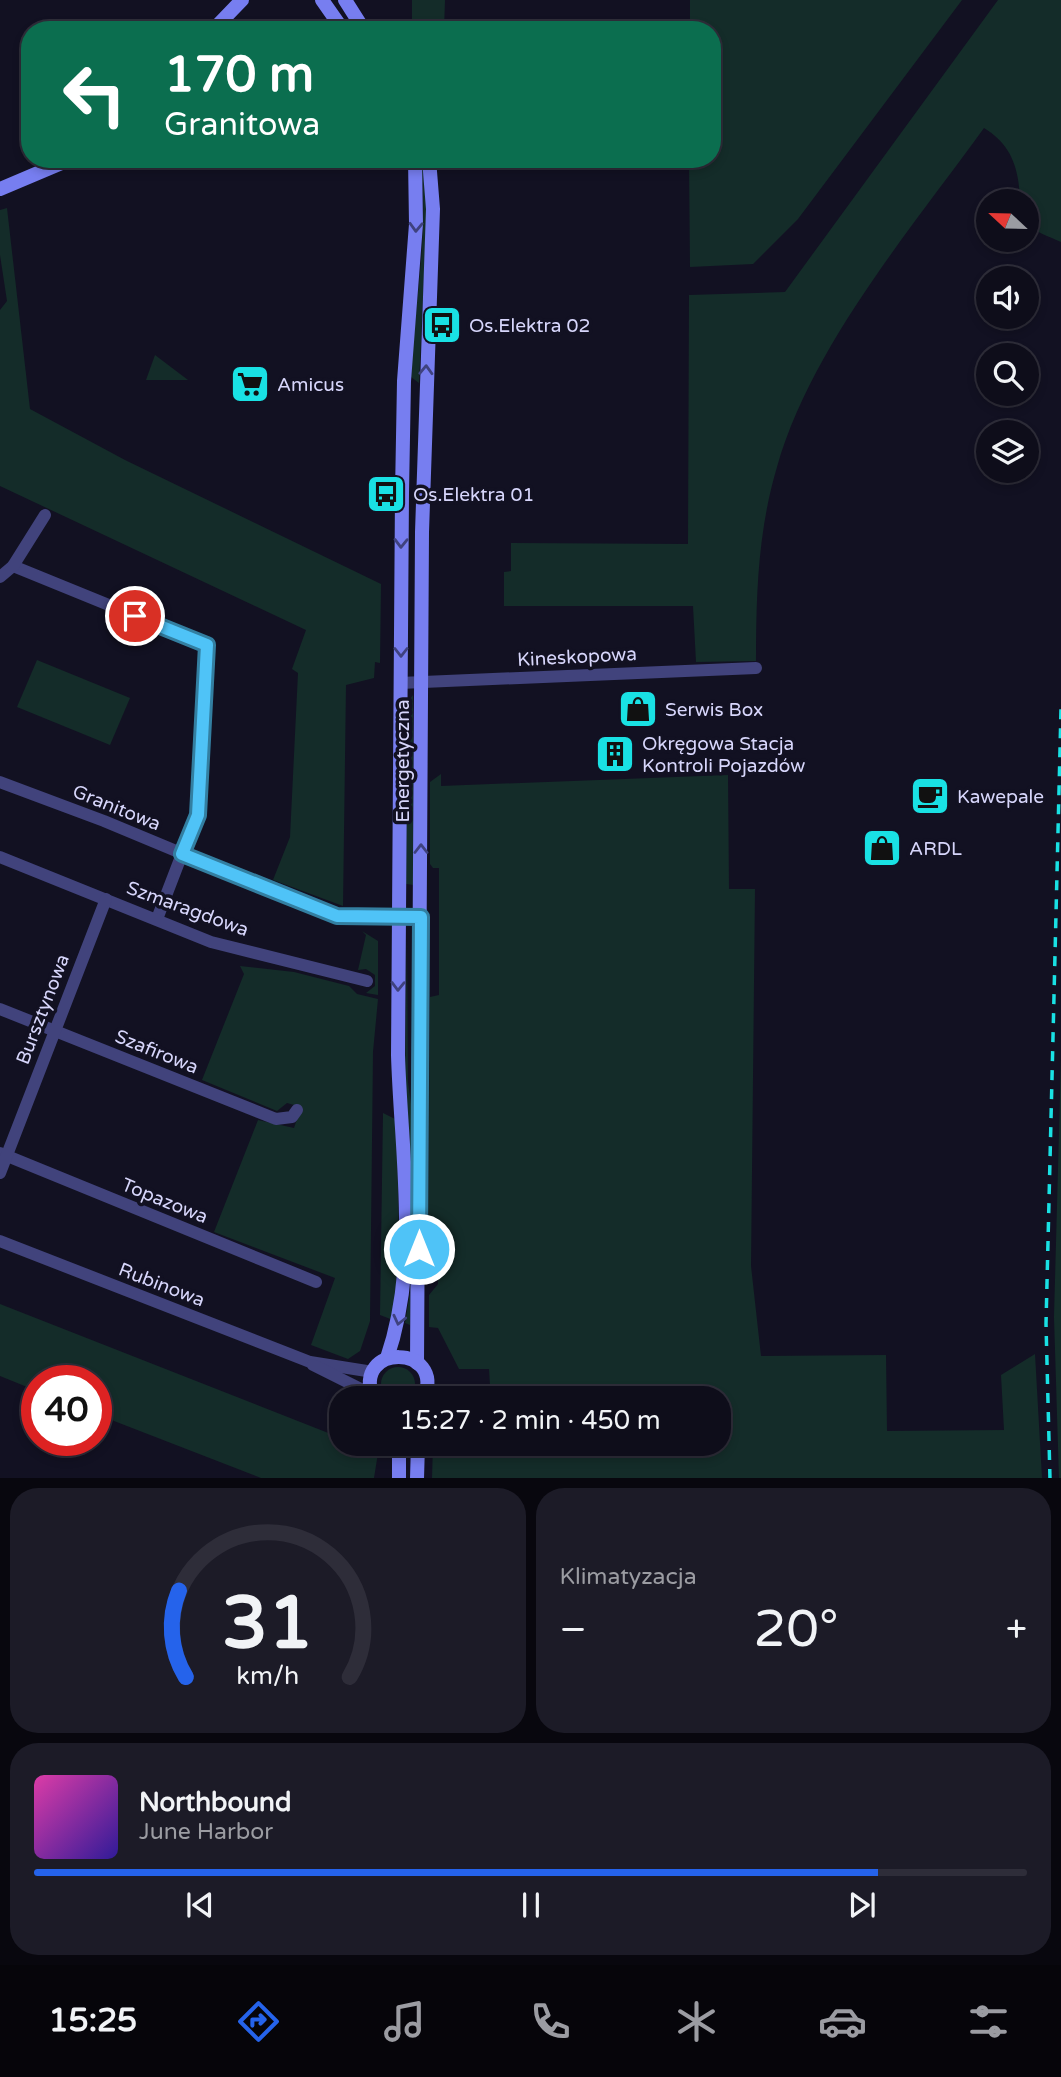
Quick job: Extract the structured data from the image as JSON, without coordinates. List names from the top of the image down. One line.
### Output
{"streets":{"street":["Kineskopowa","Energetyczna","Granitowa","Szmaragdowa","Bursztynowa","Szafirowa","Topazowa","Rubinowa"]},"crossings":[["Kineskopowa","Energetyczna"],["Energetyczna","Granitowa"],["Energetyczna","Rubinowa"],["Szmaragdowa","Bursztynowa"],["Bursztynowa","Szafirowa"],["Bursztynowa","Topazowa"]],"places":{"bus stop":["Os.Elektra 02","Os.Elektra 01"],"supermarket":["Amicus"],"shop":["Serwis Box","ARDL"],"building":["Okręgowa Stacja Kontroli Pojazdów"],"cafe":["Kawepale"]},"north":"left","page":{"turn":["170 m","Granitowa"],"limit":"40","trip":"15:27 · 2 min · 450 m","tile":"Klimatyzacja","heat":["−","20°","+"],"song":["Northbound","June Harbor"],"tabs":"15:25","gauge":["31","km/h"]}}
